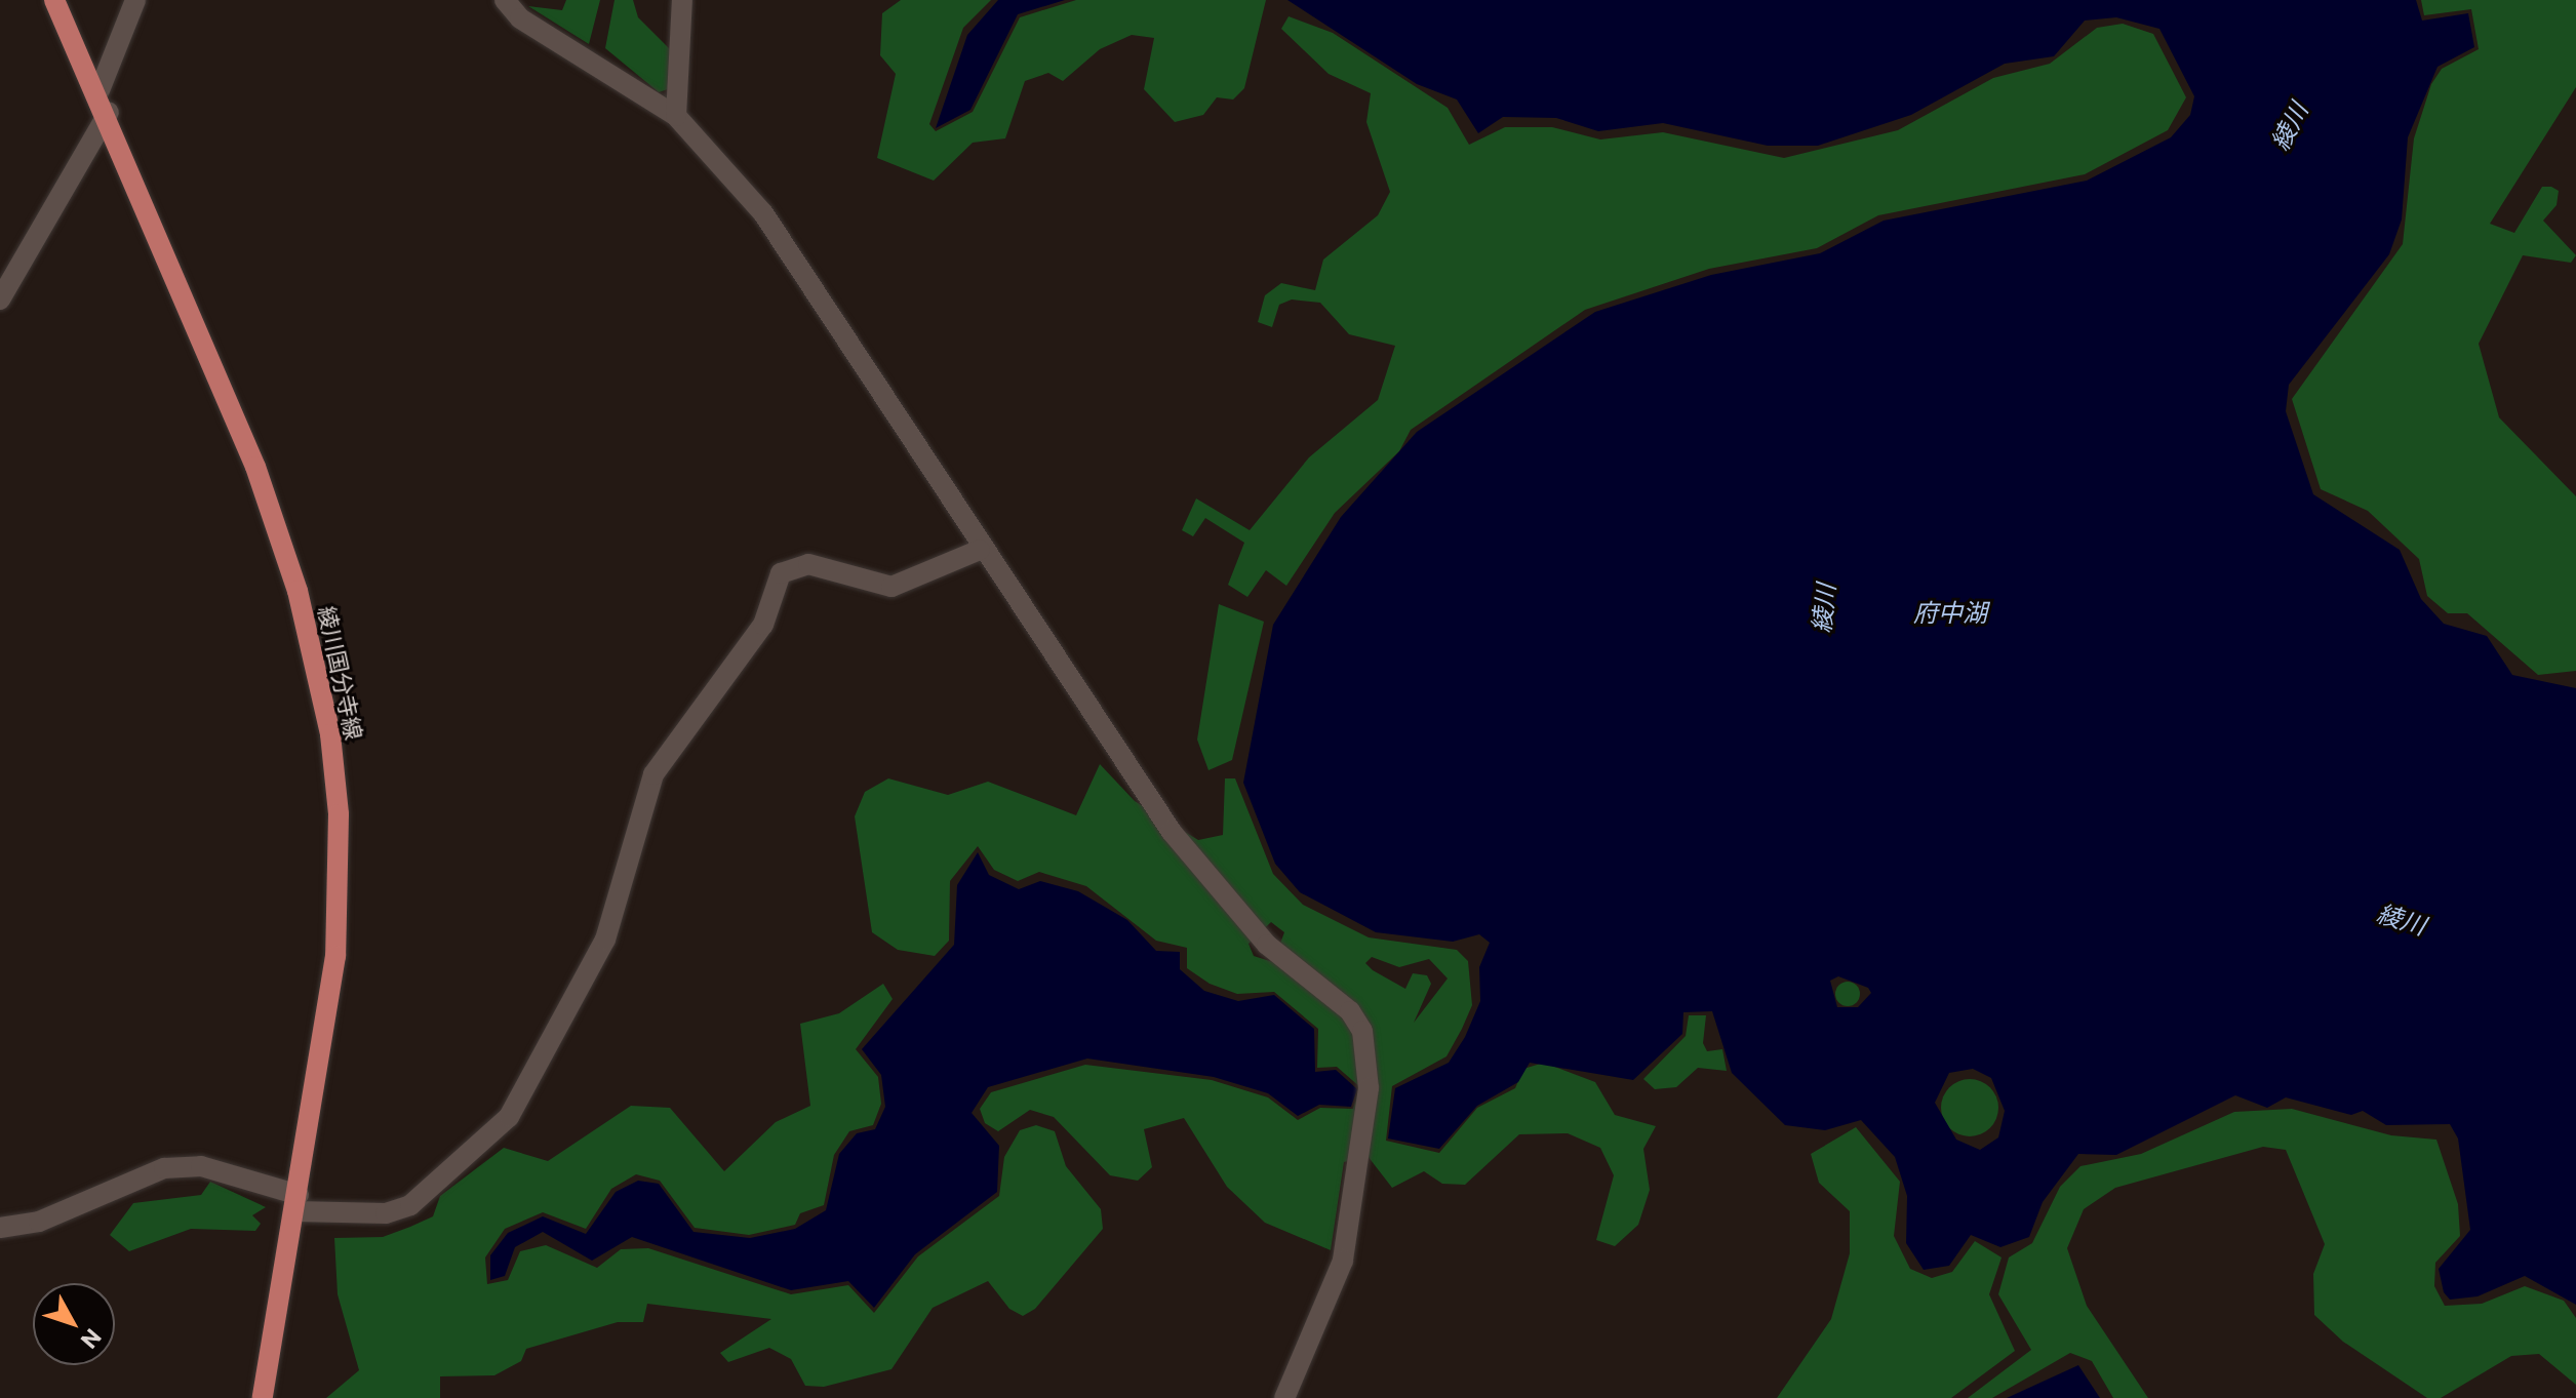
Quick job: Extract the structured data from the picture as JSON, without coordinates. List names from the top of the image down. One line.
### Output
{"streets":{"main road":["綾川国分寺線"]},"water":["綾川","府中湖"],"north":"bottom right"}
